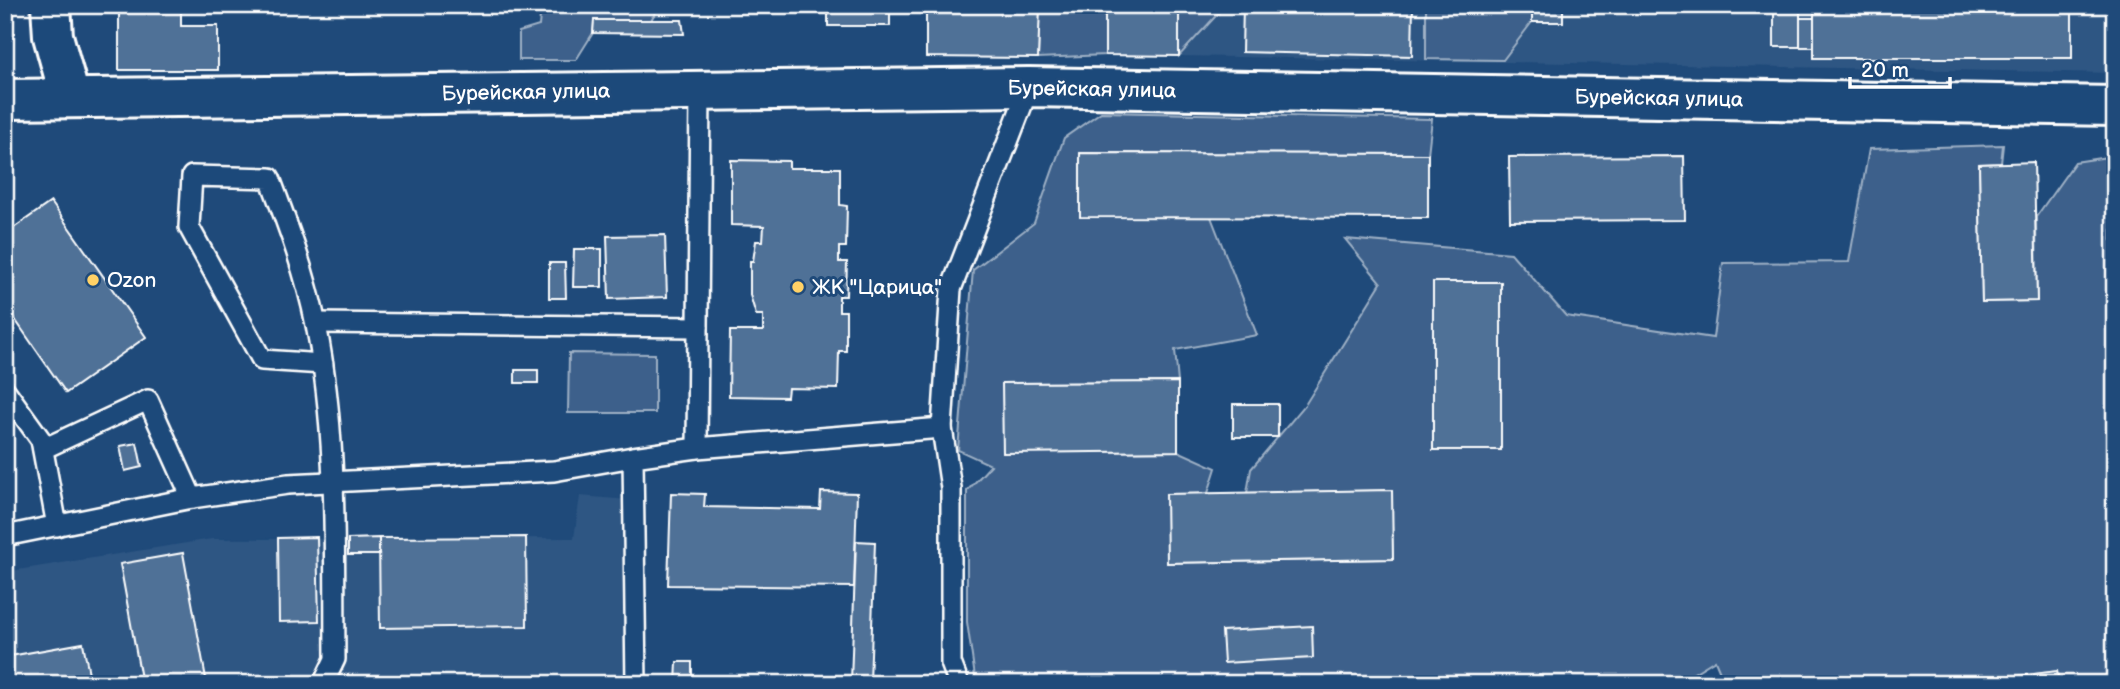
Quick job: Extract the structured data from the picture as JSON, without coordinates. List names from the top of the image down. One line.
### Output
{"streets":{"street":["Бурейская улица"]},"places":["Ozon","ЖК \"Царица\""],"scale_bar":"20 m"}
